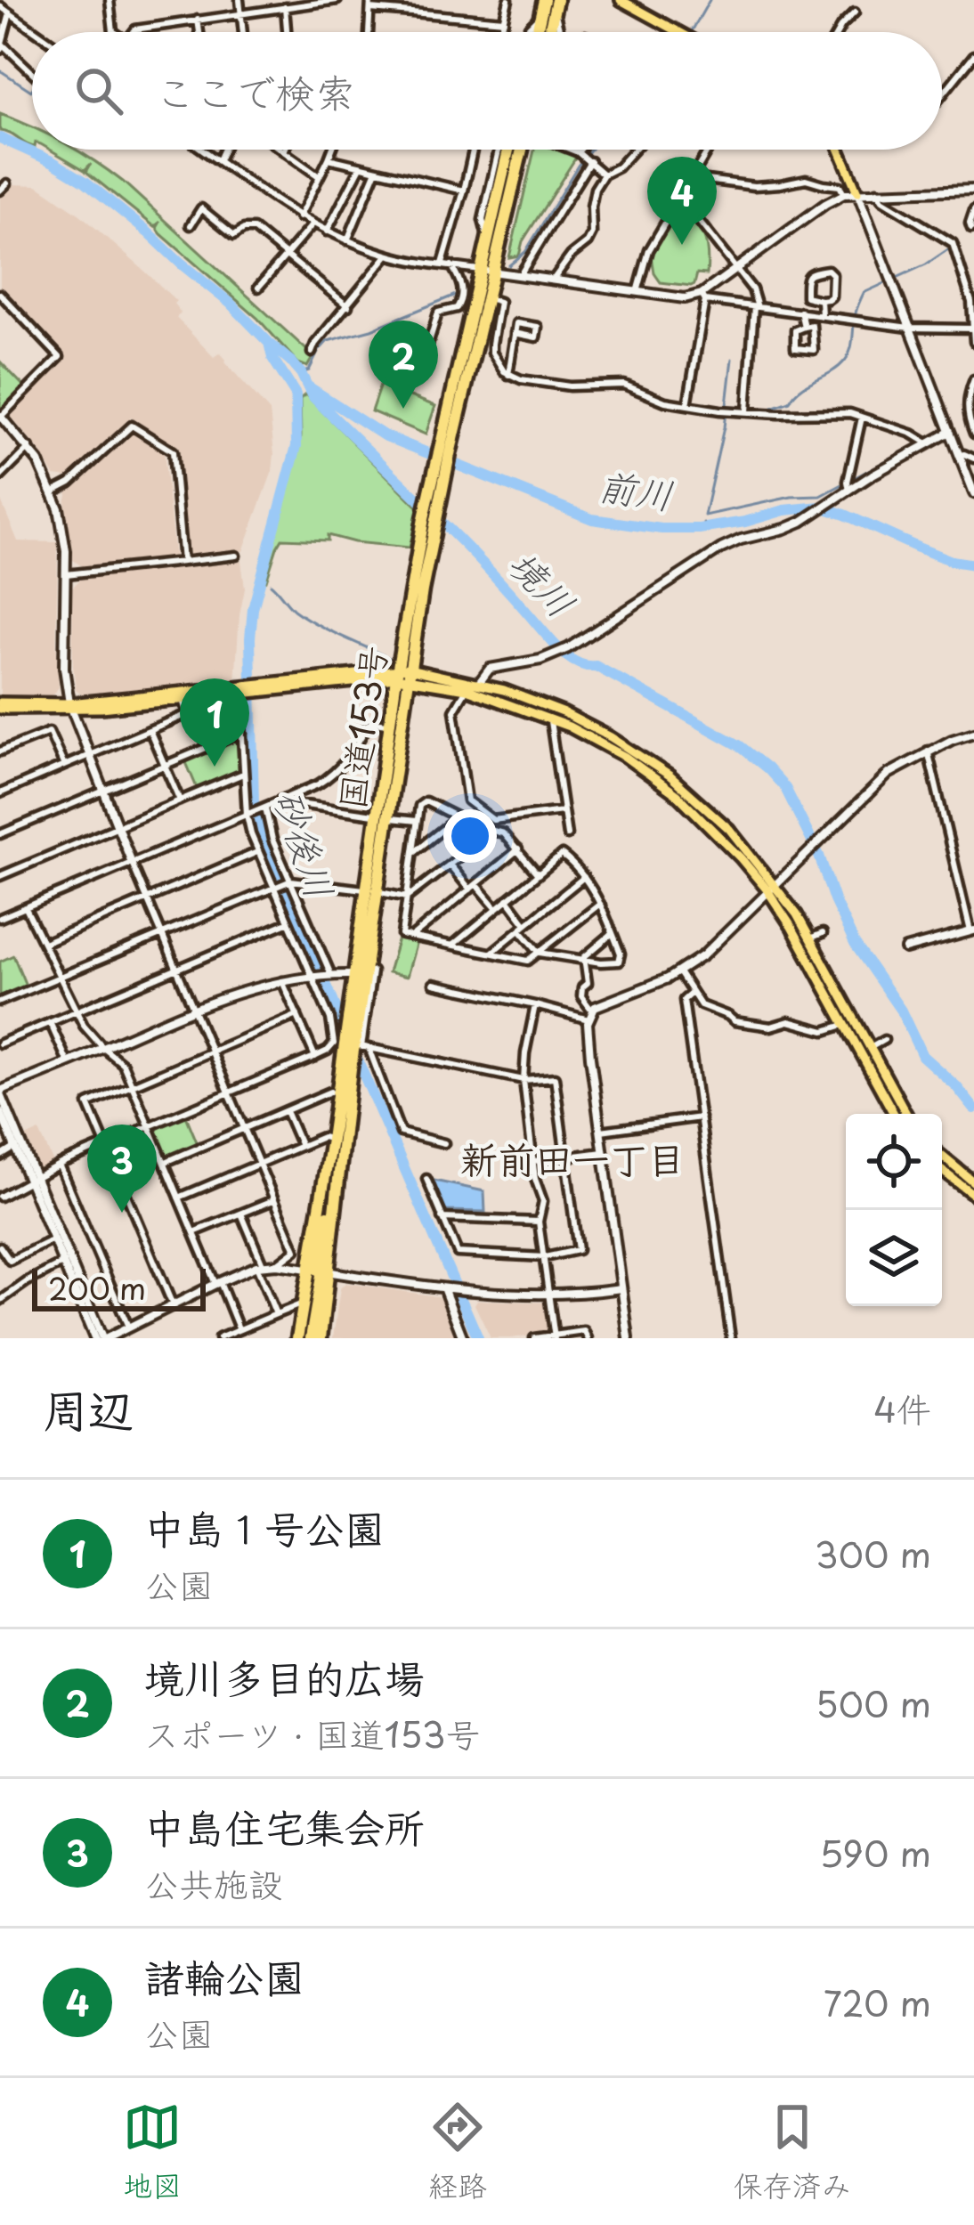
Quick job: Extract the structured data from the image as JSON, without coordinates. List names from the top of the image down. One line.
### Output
{"streets":{"highway":["国道153号"]},"districts":["新前田一丁目"],"water":["前川","境川","砂後川"],"scale_bar":"200 m","page":{"search":"ここで検索","pins":["4","2","1","3"],"scale":"200 m","heading":["周辺","4件"],"list":[{"mark":"1","name":"中島１号公園","note":"公園","value":"300 m"},{"mark":"2","name":"境川多目的広場","note":"スポーツ · 国道153号","value":"500 m"},{"mark":"3","name":"中島住宅集会所","note":"公共施設","value":"590 m"},{"mark":"4","name":"諸輪公園","note":"公園","value":"720 m"}],"nav":["地図","経路","保存済み"]}}
